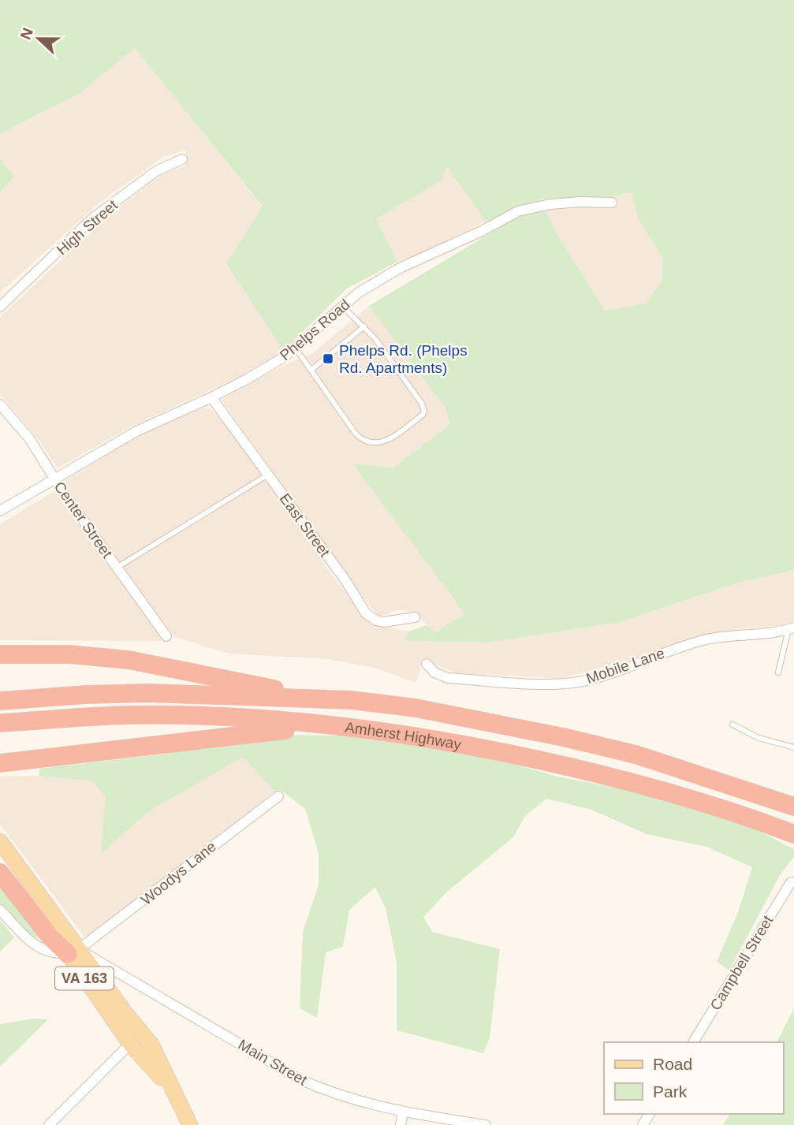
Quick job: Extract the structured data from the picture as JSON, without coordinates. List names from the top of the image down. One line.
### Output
{"streets":{"highway":["Amherst Highway"],"main road":["VA 163"],"street":["High Street","Phelps Road","Center Street","East Street","Mobile Lane","Woodys Lane","Campbell Street","Main Street"]},"crossings":[["Phelps Road","Center Street"],["Phelps Road","East Street"],["Woodys Lane","VA 163"],["Woodys Lane","Main Street"],["VA 163","Main Street"]],"places":{"transit":["Phelps Rd. (Phelps Rd. Apartments)"]},"legend":["Road","Park"],"north":"left"}
